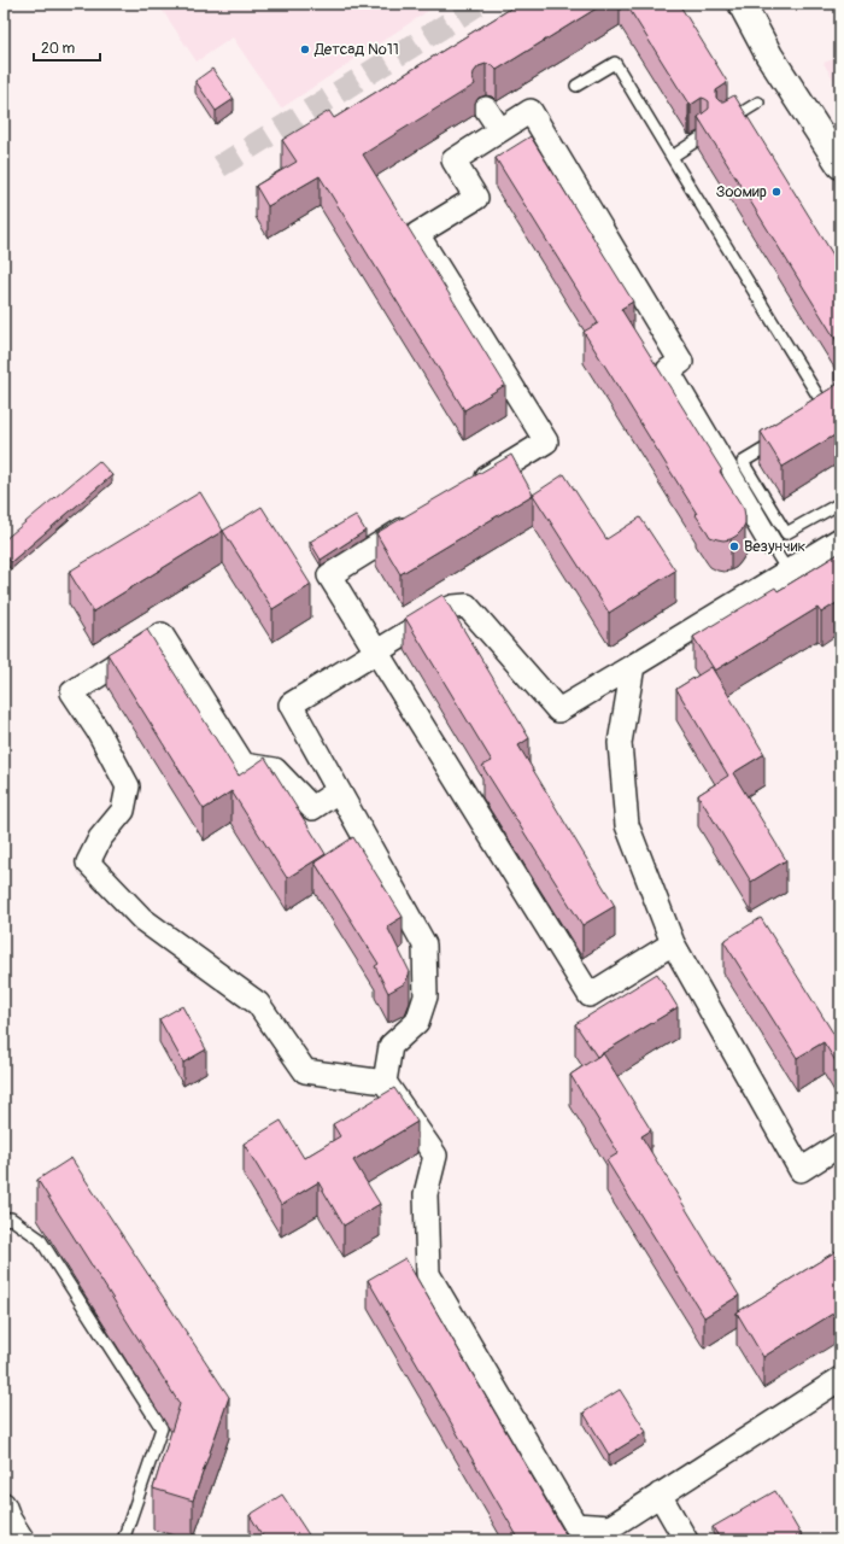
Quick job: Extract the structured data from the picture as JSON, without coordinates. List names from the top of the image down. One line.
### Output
{"places":["Детсад №11","Зоомир","Везунчик"],"scale_bar":"20 m"}
